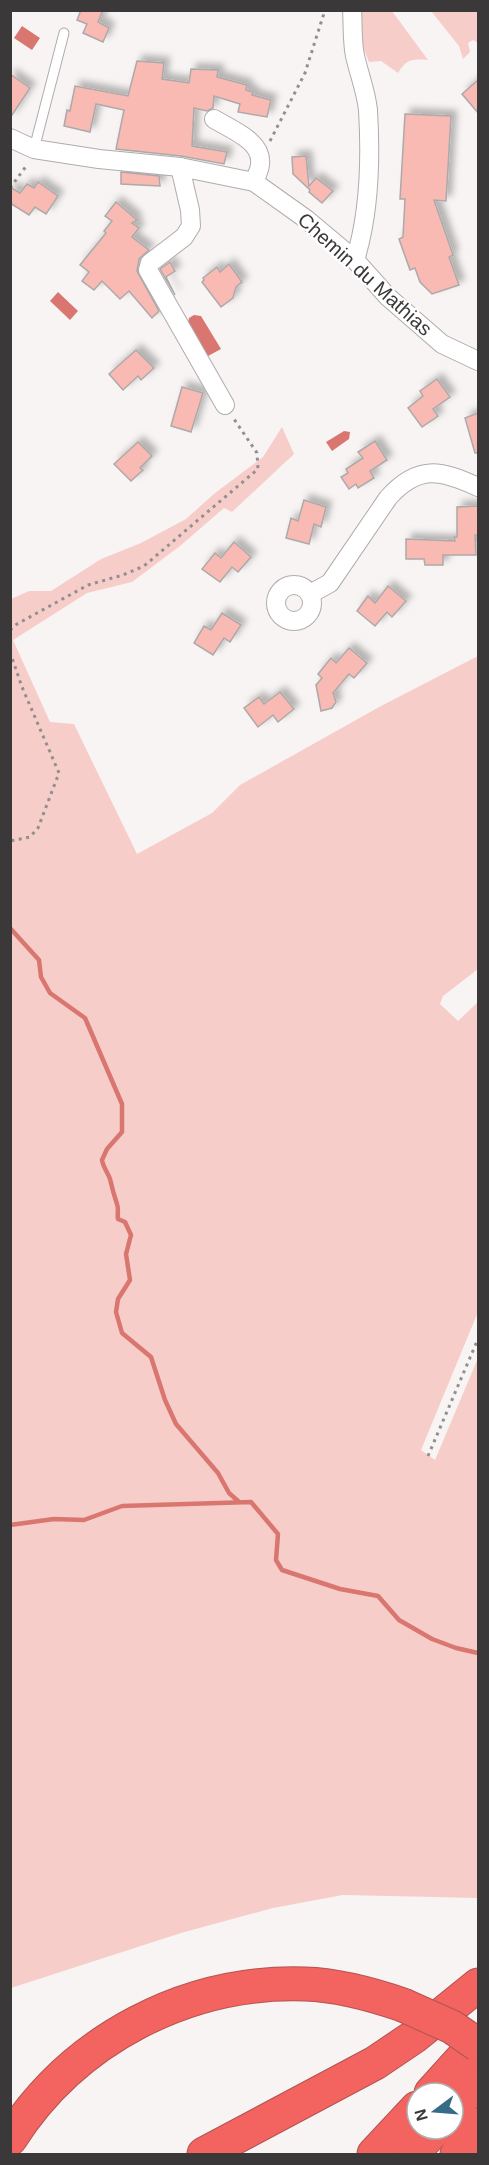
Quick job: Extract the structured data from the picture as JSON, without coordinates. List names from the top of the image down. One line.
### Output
{"streets":{"street":["Chemin du Mathias"]},"north":"left"}
